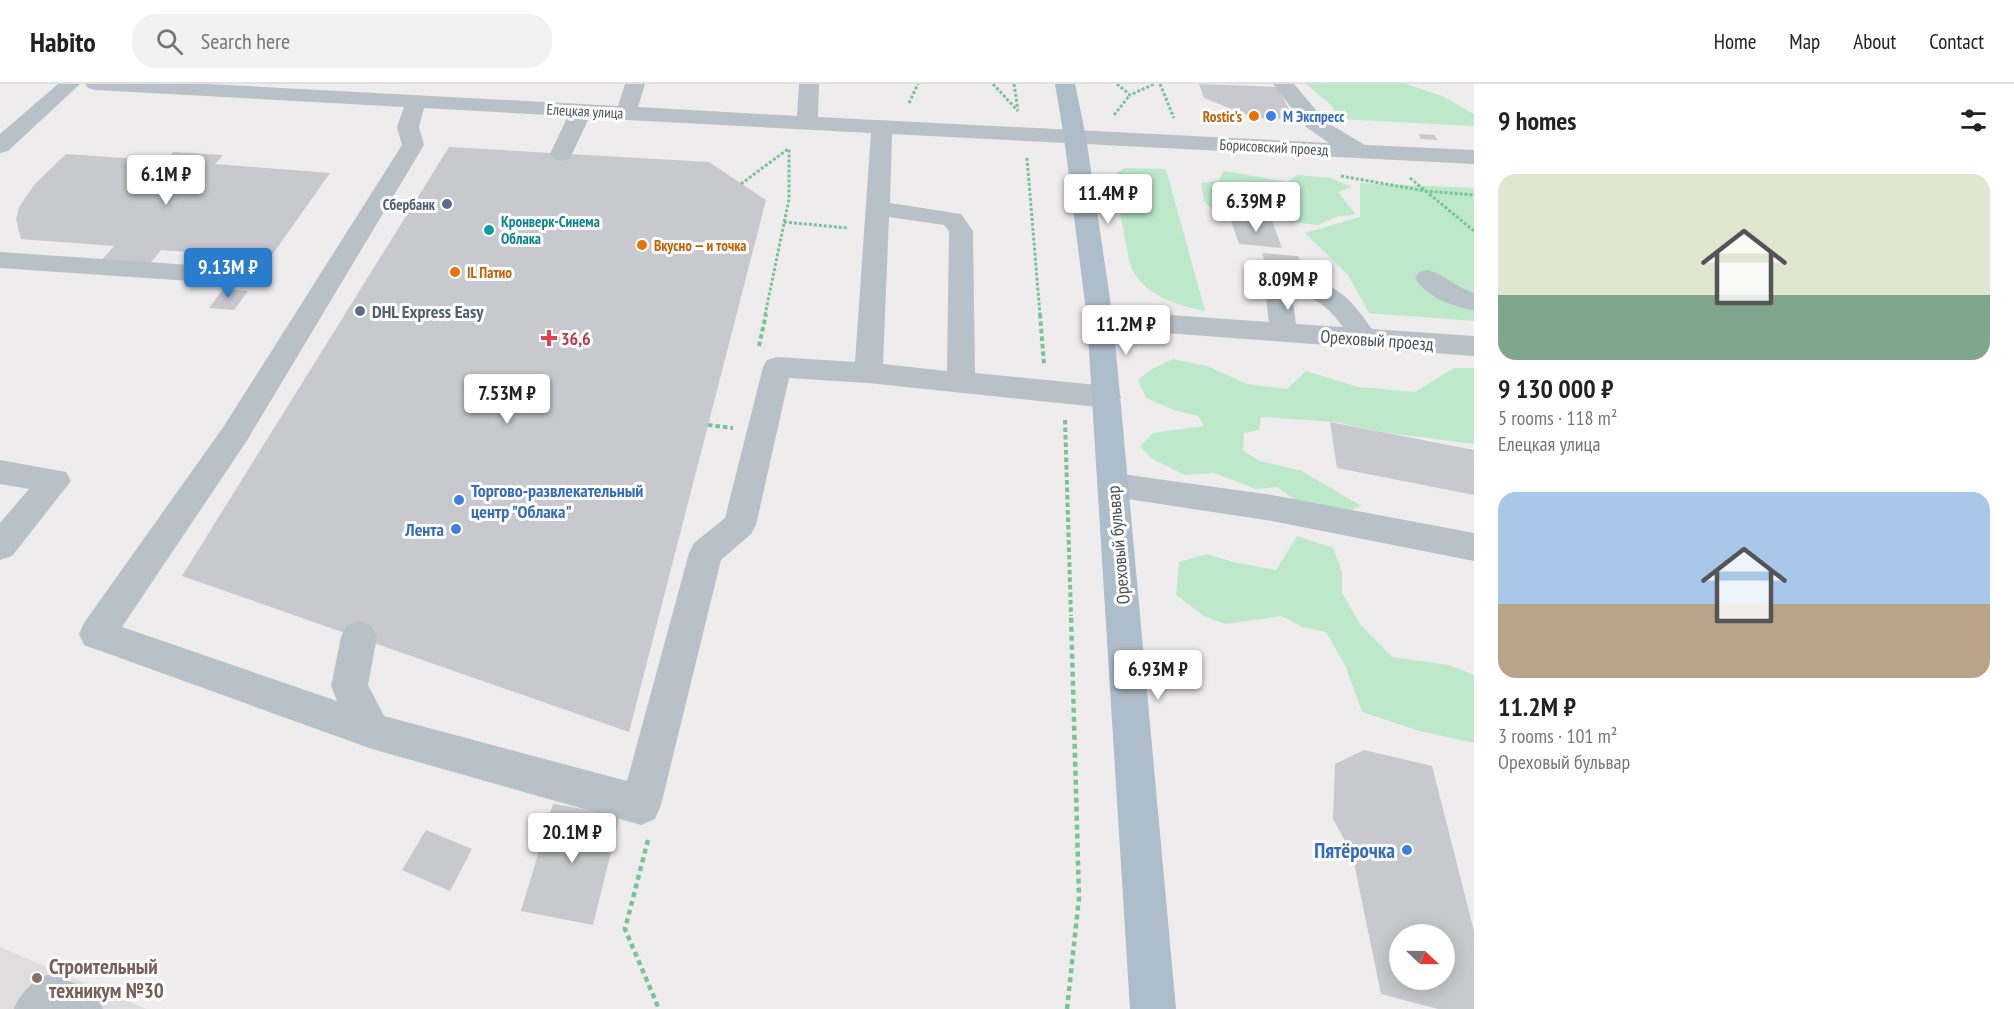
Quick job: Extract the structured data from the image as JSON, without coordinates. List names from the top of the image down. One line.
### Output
{"streets":{"main road":["Ореховый бульвар"],"street":["Елецкая улица","Борисовский проезд","Ореховый проезд"]},"crossings":[["Елецкая улица","Борисовский проезд"],["Елецкая улица","Ореховый бульвар"],["Борисовский проезд","Ореховый бульвар"],["Ореховый проезд","Ореховый бульвар"]],"places":{"other":["Rostic's","М Экспресс","Сбербанк","Кронверк-Синема Облака","Вкусно — и точка","IL Патио","DHL Express Easy","Торгово-развлекательный центр \"Облака\"","Лента","Пятёрочка","Строительный техникум №30"],"health":["36,6"]},"north":"right","page":{"header":"Habito","search":"Search here","nav":["Home","Map","About","Contact"],"heading":"9 homes","price":["6.1M ₽","11.4M ₽","6.39M ₽","9.13M ₽","8.09M ₽","11.2M ₽","7.53M ₽","6.93M ₽","20.1M ₽"],"list":[{"name":"9 130 000 ₽","note":"5 rooms · 118 m² · Елецкая улица"},{"name":"11.2M ₽","note":"3 rooms · 101 m² · Ореховый бульвар"}]}}
